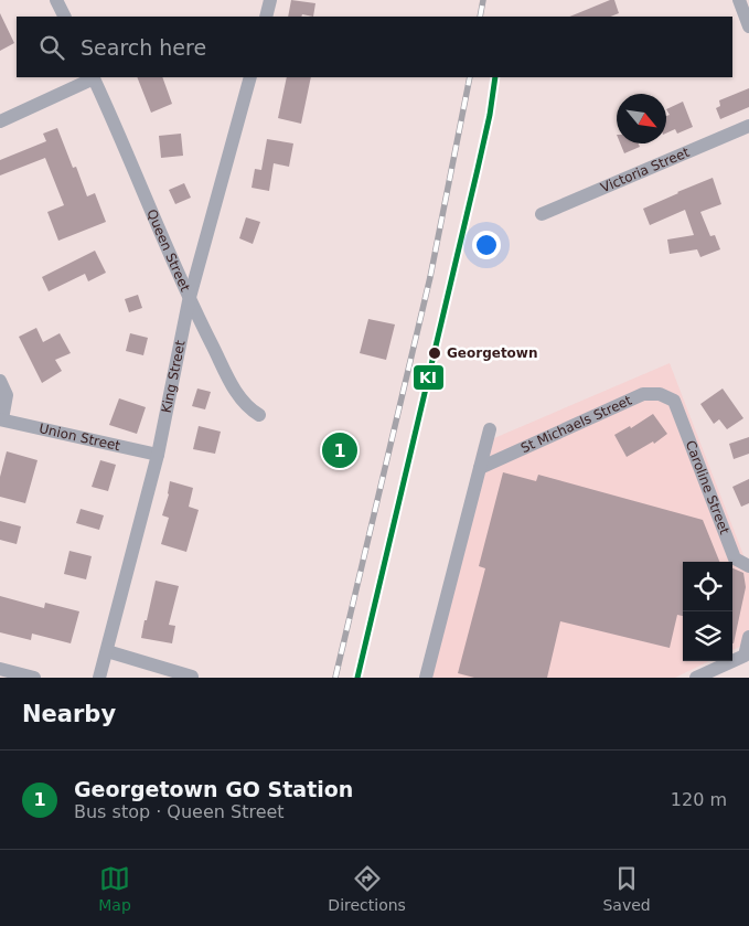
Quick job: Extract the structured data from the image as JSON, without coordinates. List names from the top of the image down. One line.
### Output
{"streets":{"street":["Victoria Street","Queen Street","King Street","St Michaels Street","Union Street","Caroline Street"]},"crossings":[["Queen Street","King Street"],["King Street","Union Street"],["St Michaels Street","Caroline Street"]],"places":["Georgetown"],"lines":["transit line KI"],"north":"bottom right","page":{"search":"Search here","pins":"1","heading":"Nearby","list":[{"mark":"1","name":"Georgetown GO Station","note":"Bus stop · Queen Street","value":"120 m"}],"nav":["Map","Directions","Saved"]}}
